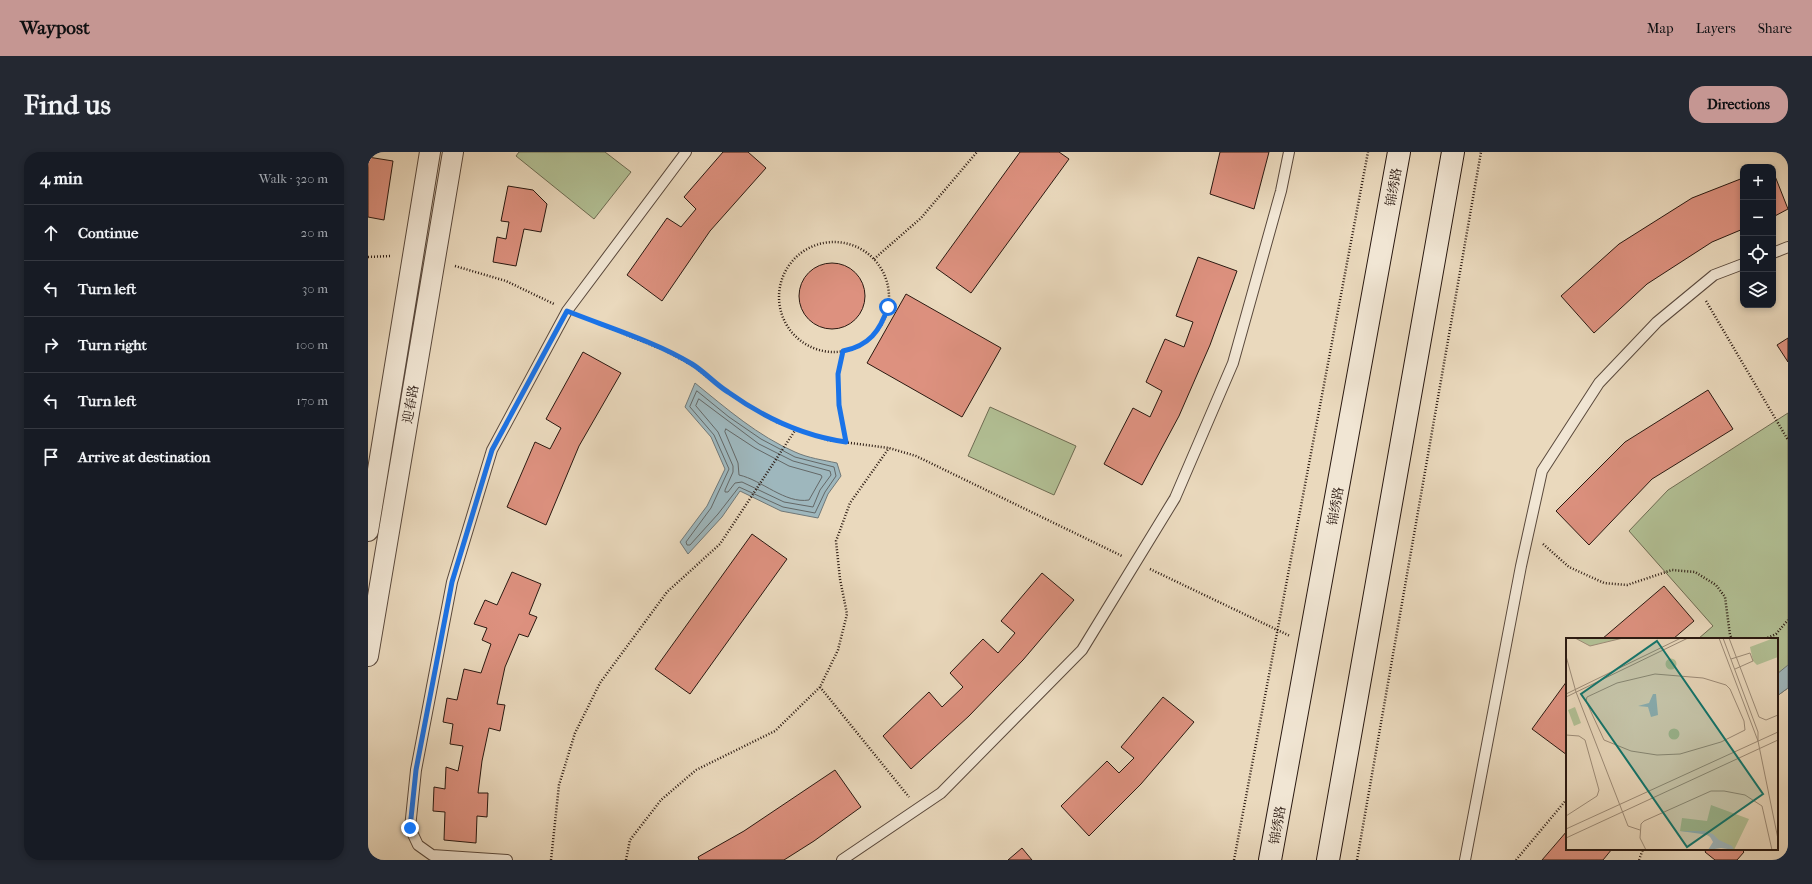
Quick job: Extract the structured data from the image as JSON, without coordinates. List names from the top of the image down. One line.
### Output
{"streets":{"main road":["锦绣路"],"street":["迎春路"]},"page":{"header":"Waypost","nav":["Map","Layers","Share"],"buttons":"Directions","title":"Find us","heading":["4 min","Walk · 320 m"],"map_buttons":["+","−"],"list":[["Continue","20 m"],["Turn left","30 m"],["Turn right","100 m"],["Turn left","170 m"],"Arrive at destination"]}}
